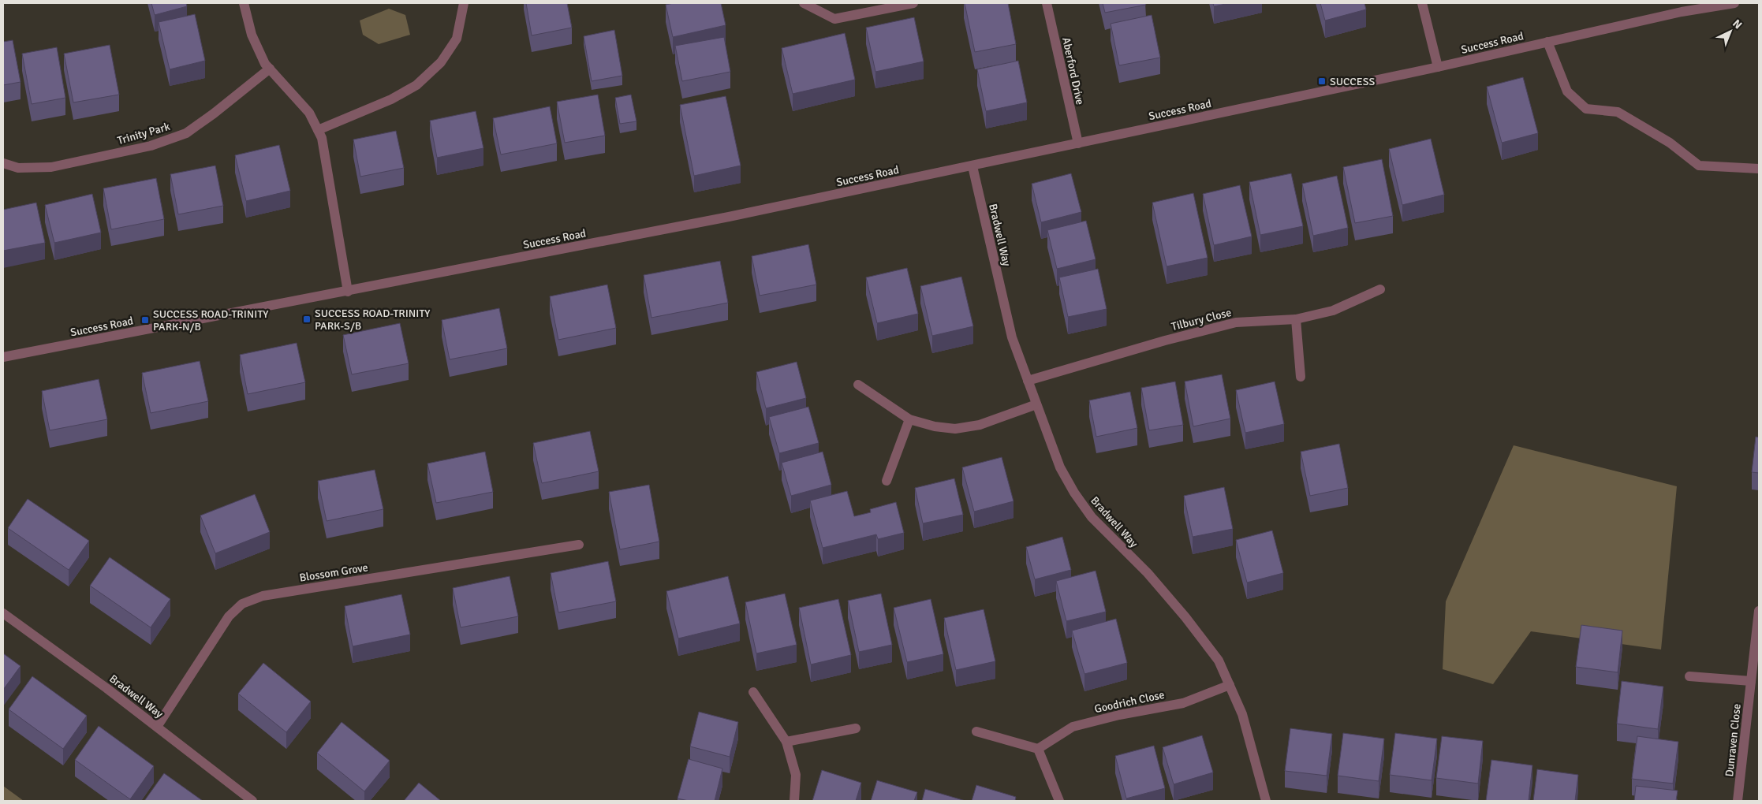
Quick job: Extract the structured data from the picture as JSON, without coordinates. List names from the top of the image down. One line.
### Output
{"streets":{"street":["Success Road","Aberford Drive","Trinity Park","Bradwell Way","Tilbury Close","Blossom Grove","Goodrich Close","Dunraven Close"]},"crossings":[["Success Road","Aberford Drive"],["Success Road","Bradwell Way"],["Bradwell Way","Tilbury Close"],["Bradwell Way","Blossom Grove"],["Bradwell Way","Goodrich Close"]],"places":{"transit":["SUCCESS","SUCCESS ROAD-TRINITY PARK-S/B","SUCCESS ROAD-TRINITY PARK-N/B"]},"north":"top right"}
